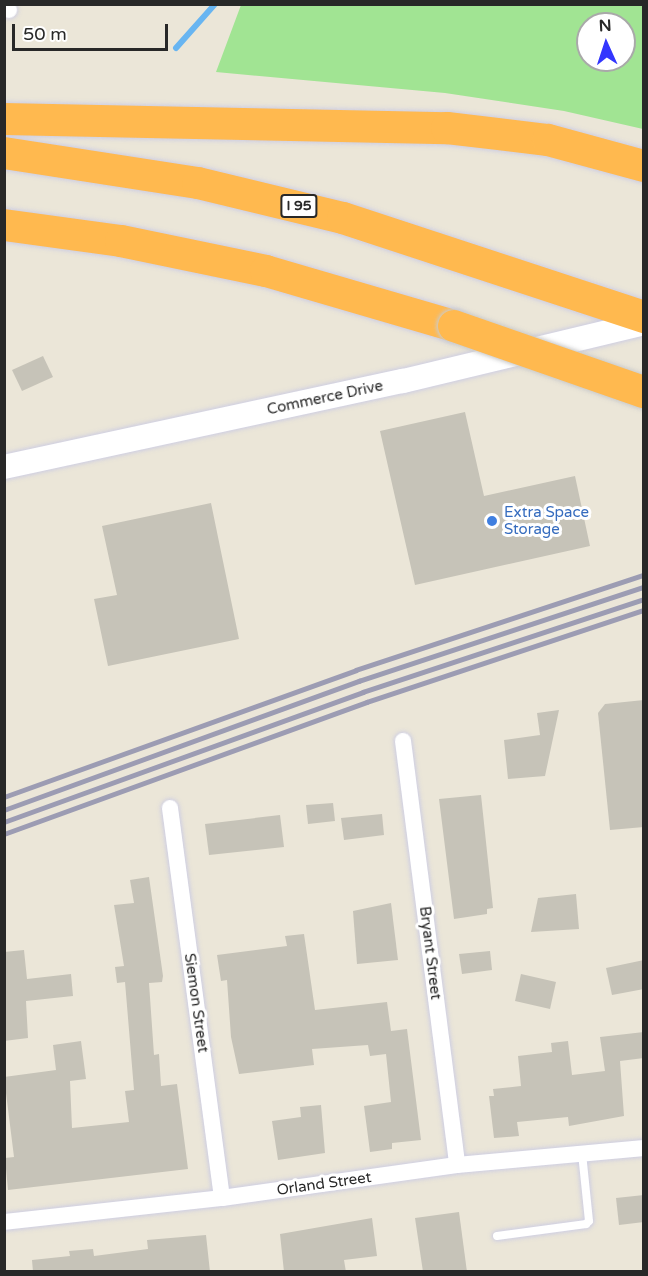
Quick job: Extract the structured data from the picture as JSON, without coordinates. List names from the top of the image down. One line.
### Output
{"streets":{"highway":["I 95"],"main road":["Commerce Drive"],"street":["Bryant Street","Siemon Street","Orland Street"]},"crossings":[["Bryant Street","Orland Street"],["Siemon Street","Orland Street"]],"places":["Extra Space Storage"],"scale_bar":"50 m","north":"top"}
